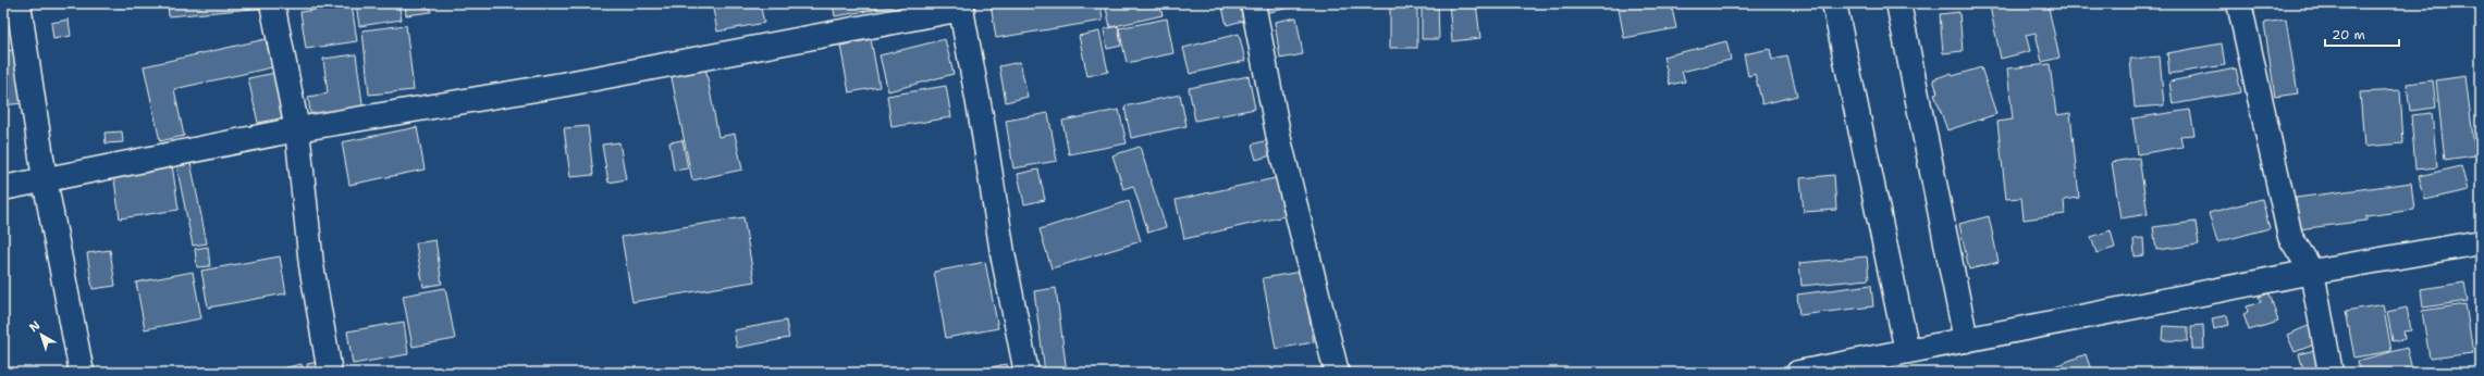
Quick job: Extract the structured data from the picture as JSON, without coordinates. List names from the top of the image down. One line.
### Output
{"scale_bar":"20 m","north":"top left"}
